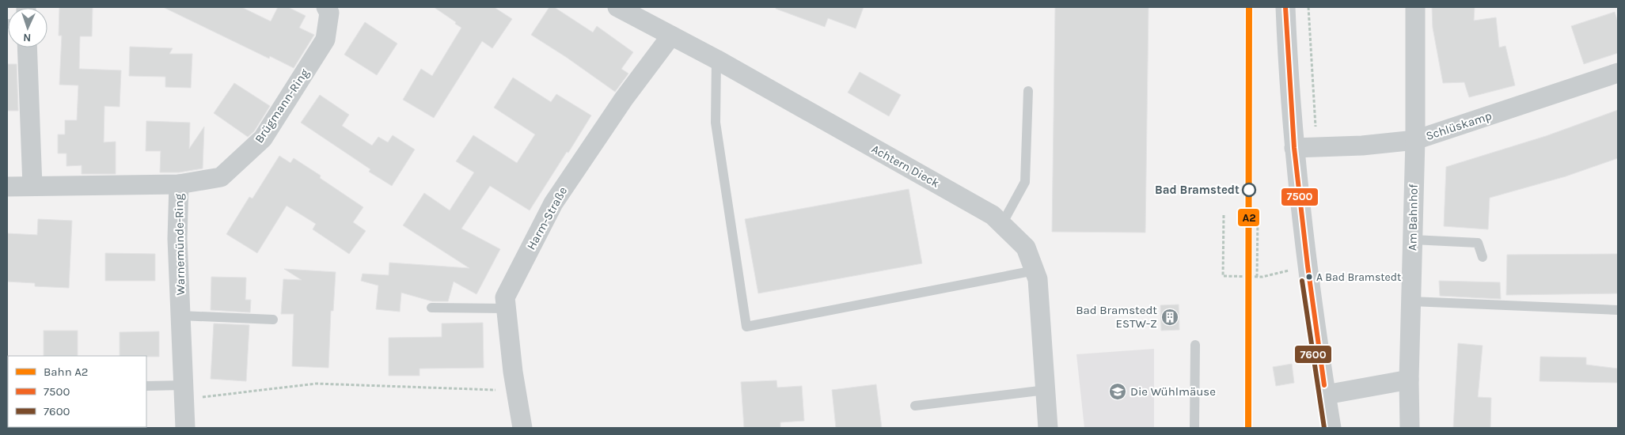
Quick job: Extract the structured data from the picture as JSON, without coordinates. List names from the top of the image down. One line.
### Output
{"streets":{"street":["Brügmann-Ring","Schlüskamp","Achtern Dieck","Am Bahnhof","Harm-Straße","Warnemünde-Ring"]},"crossings":[["Brügmann-Ring","Warnemünde-Ring"],["Schlüskamp","Am Bahnhof"],["Achtern Dieck","Harm-Straße"]],"places":{"other":["Bad Bramstedt","A Bad Bramstedt"],"building":["Bad Bramstedt ESTW-Z"],"school or university":["Die Wühlmäuse"]},"lines":["rail line A2","transit line 7500","transit line 7600"],"legend":["Bahn A2","7500","7600"],"north":"bottom"}
